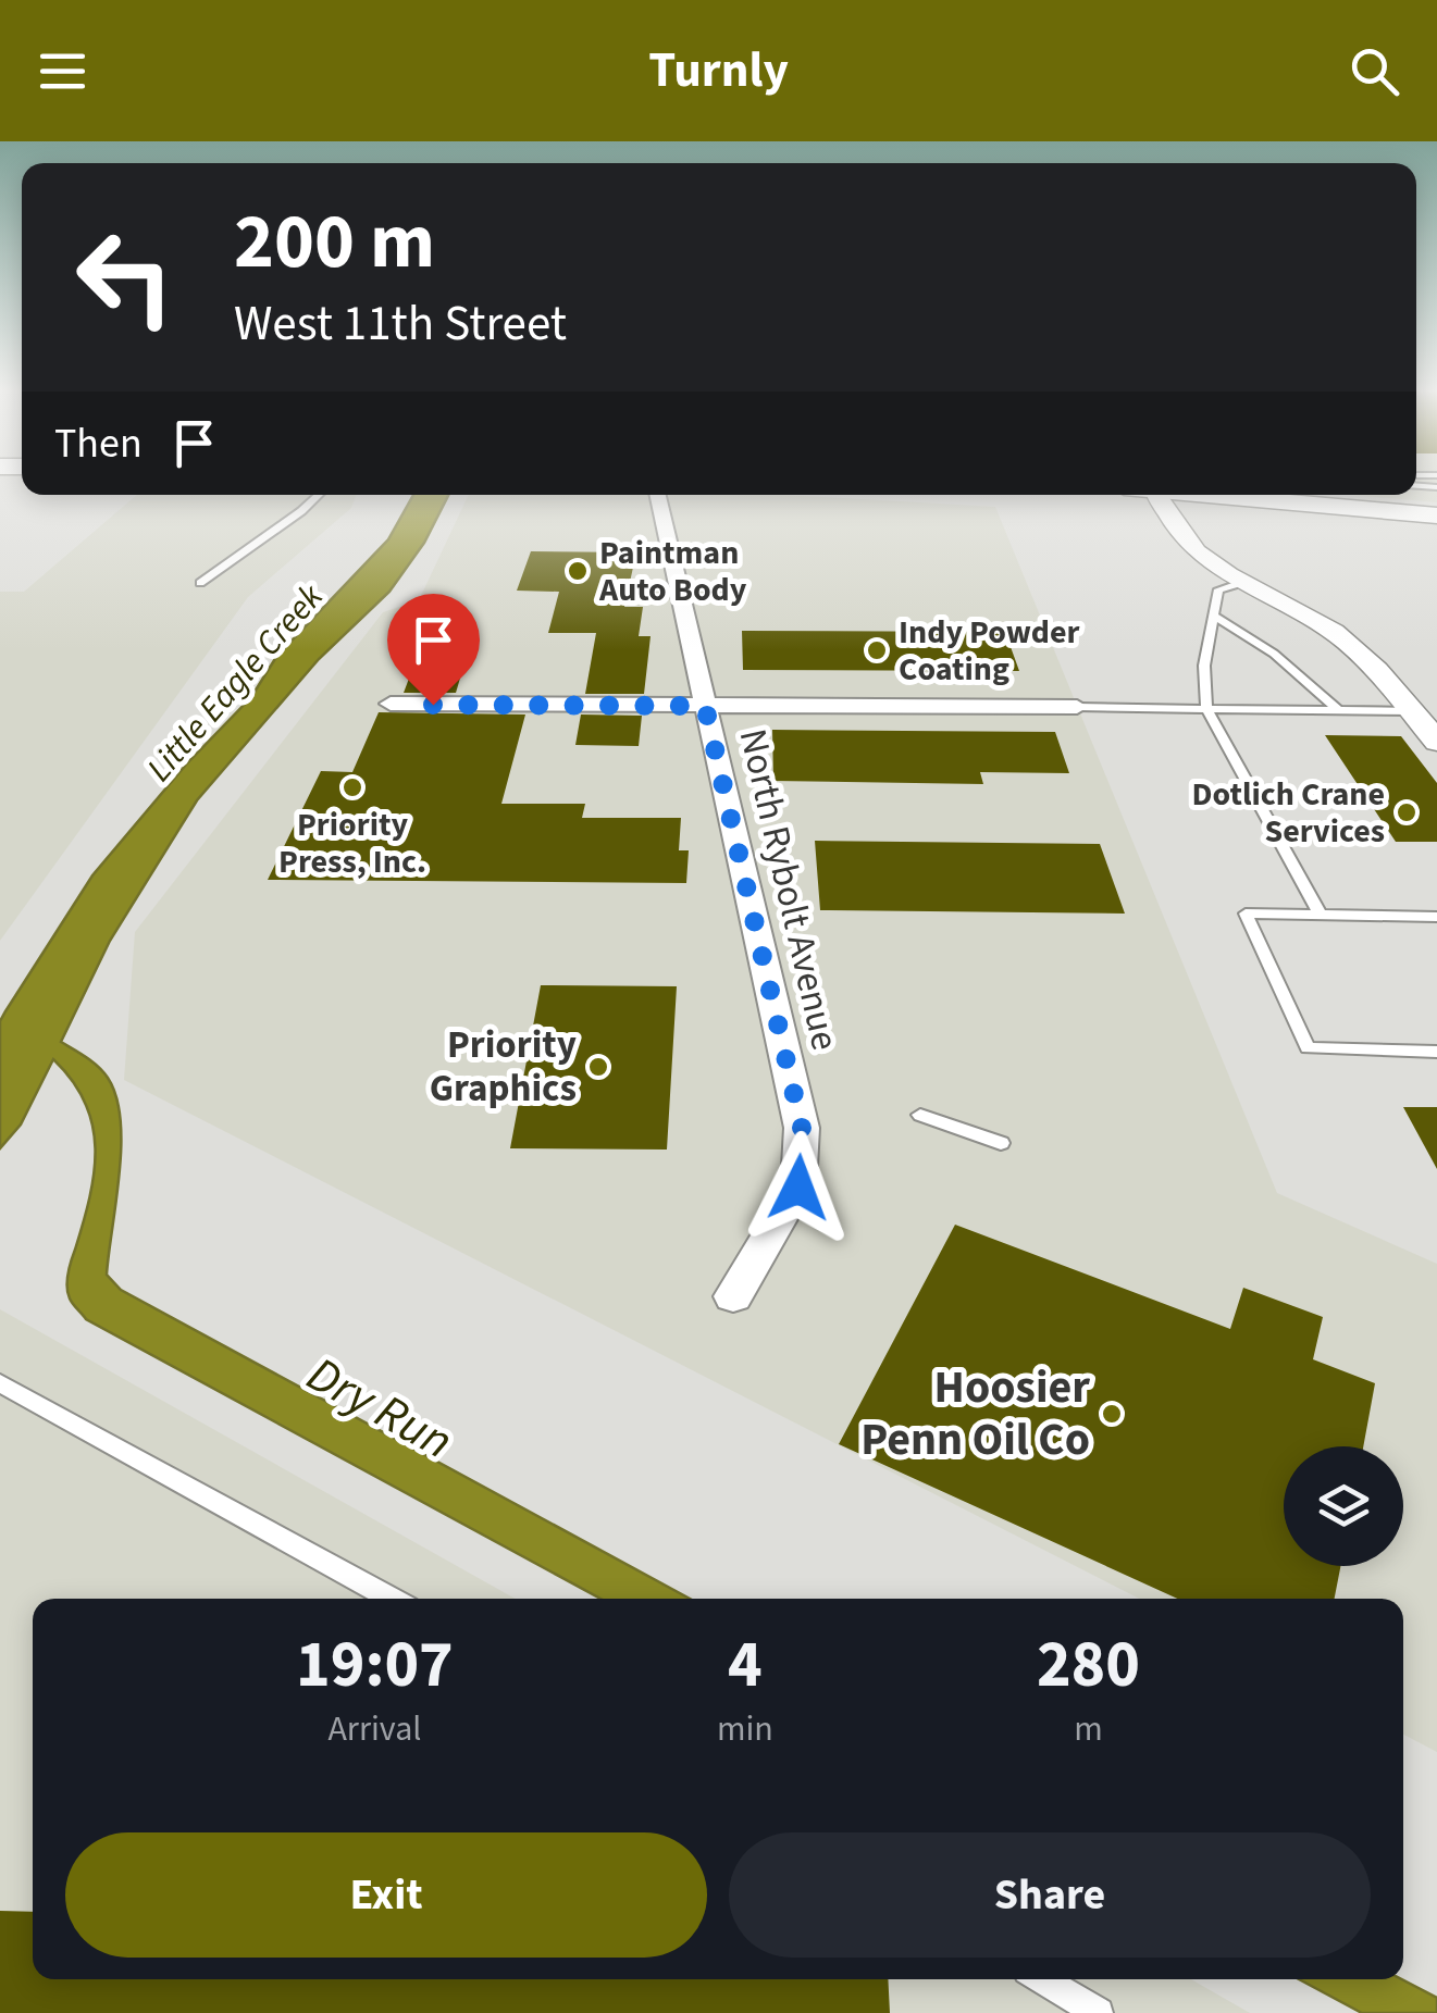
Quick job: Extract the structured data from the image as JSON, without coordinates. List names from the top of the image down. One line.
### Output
{"streets":{"street":["North Rybolt Avenue"]},"water":["Little Eagle Creek","Dry Run"],"places":["Paintman Auto Body","Indy Powder Coating","Priority Press, Inc.","Dotlich Crane Services","Priority Graphics","Hoosier Penn Oil Co"],"page":{"header":"Turnly","turn":["200 m","West 11th Street"],"then":"Then","eta":["19:07","Arrival","4","min","280","m"],"buttons":["Exit","Share"]}}
